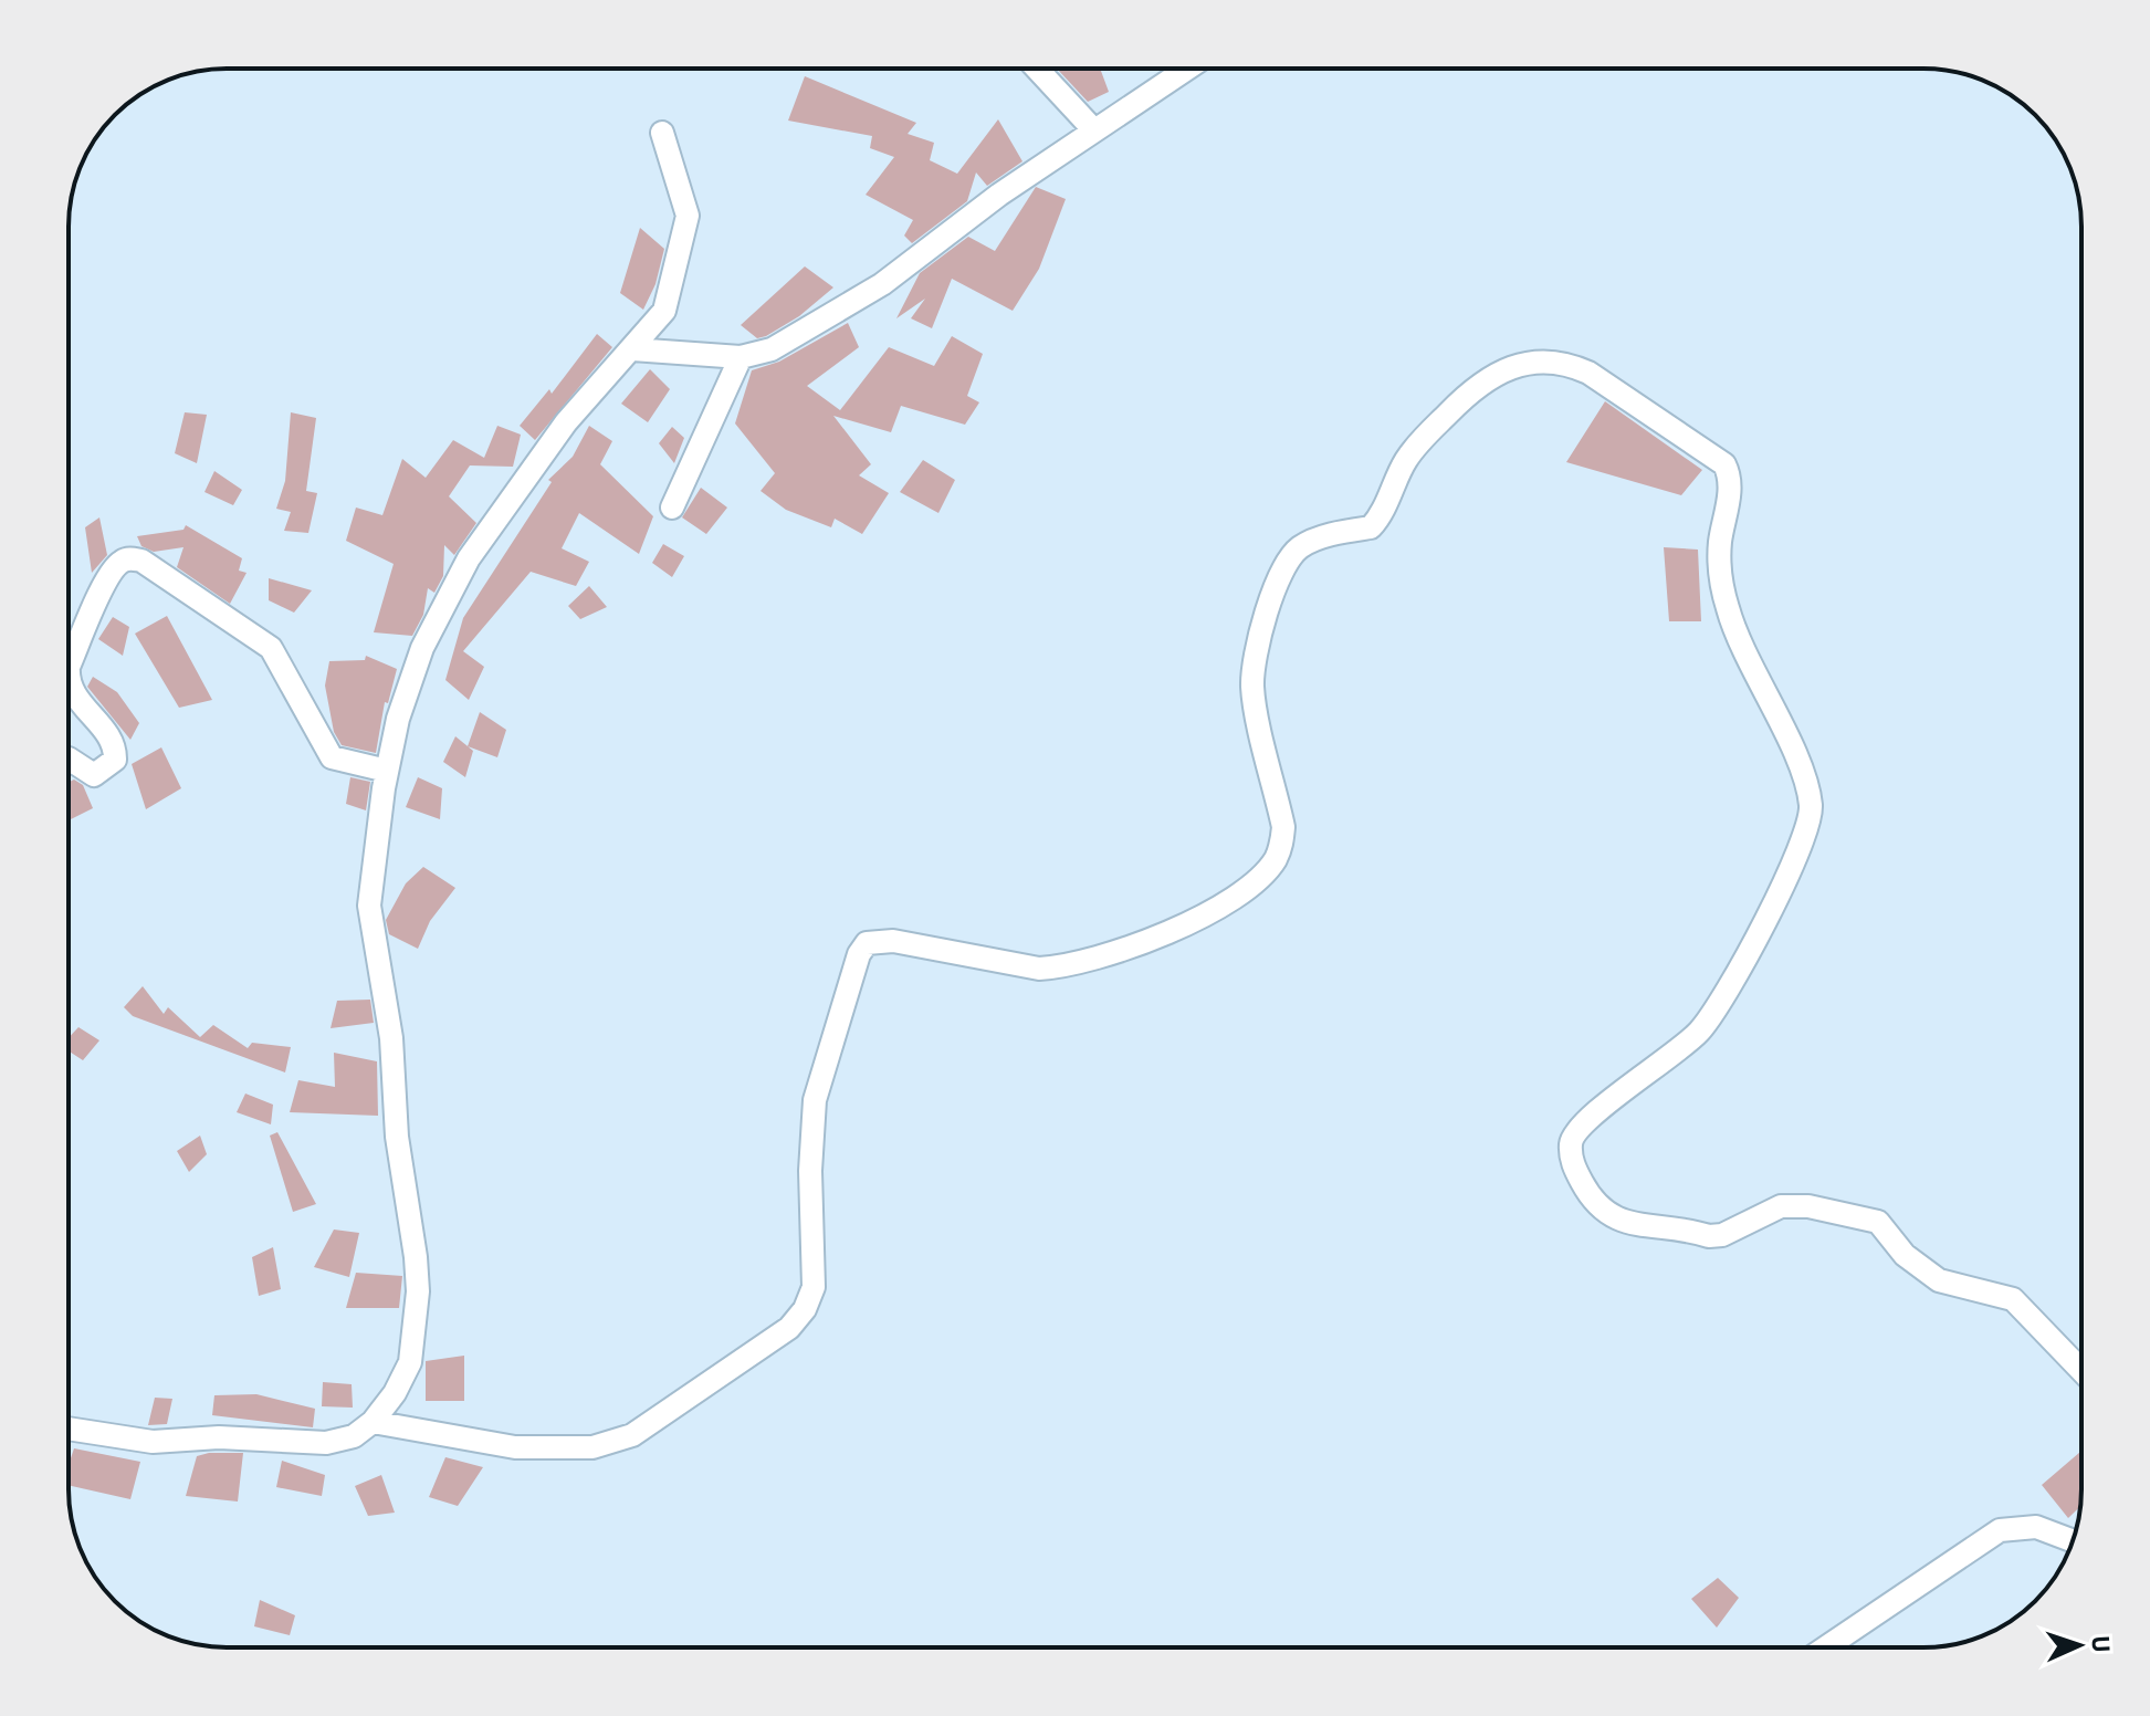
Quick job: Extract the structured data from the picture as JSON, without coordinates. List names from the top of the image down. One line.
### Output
{"north":"right"}
